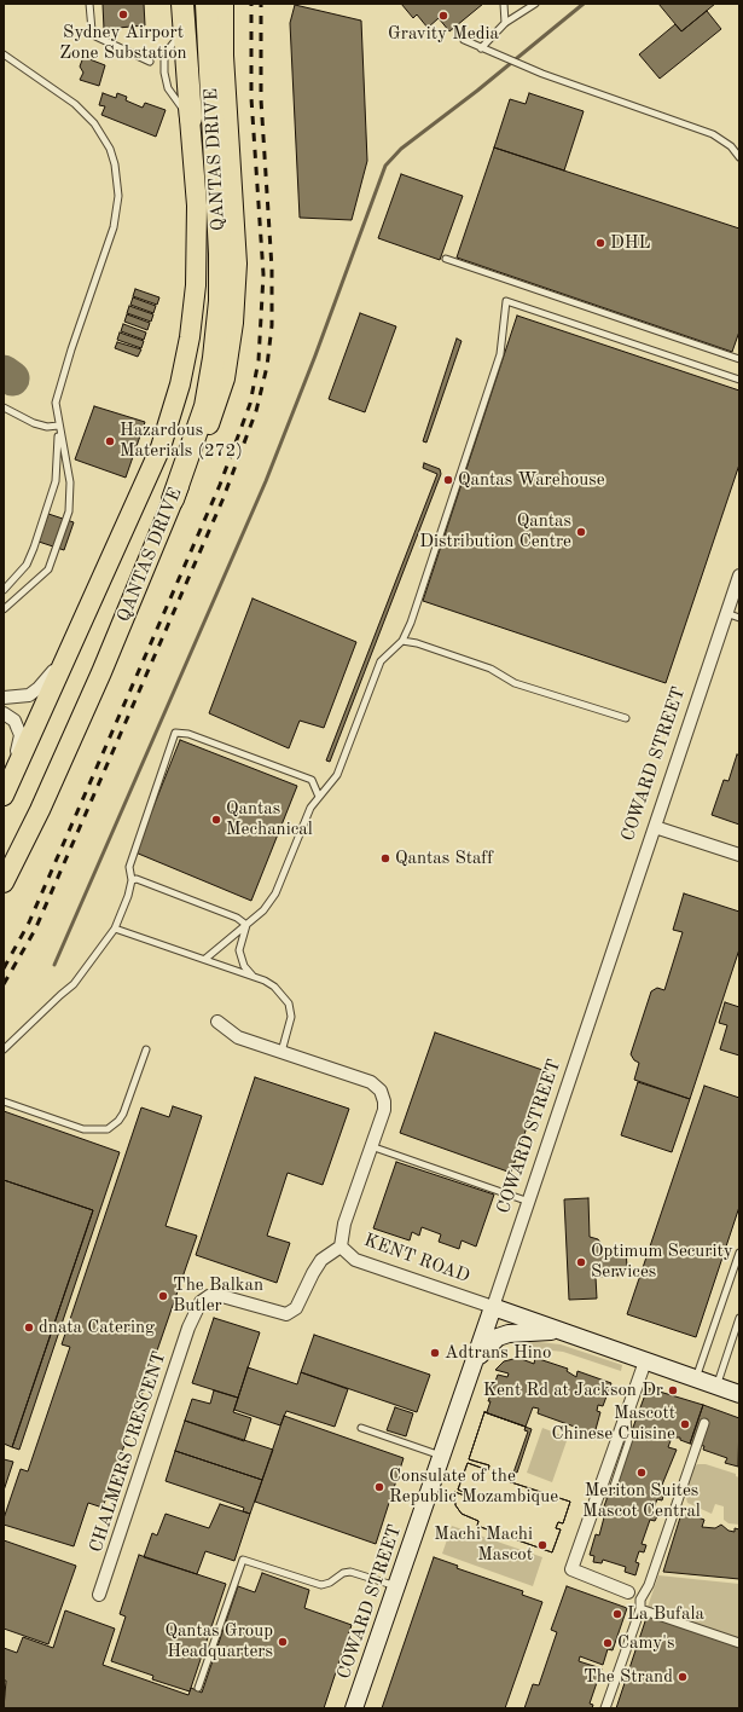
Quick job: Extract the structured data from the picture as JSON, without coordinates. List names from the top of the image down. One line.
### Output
{"streets":{"highway":["QANTAS DRIVE"],"main road":["COWARD STREET","KENT ROAD"],"street":["CHALMERS CRESCENT"]},"crossings":[["COWARD STREET","KENT ROAD"],["KENT ROAD","CHALMERS CRESCENT"]],"places":["Sydney Airport Zone Substation","Gravity Media","DHL","Hazardous Materials (272)","Qantas Warehouse","Qantas Distribution Centre","Qantas Mechanical","Qantas Staff","Optimum Security Services","The Balkan Butler","dnata Catering","Adtrans Hino","Kent Rd at Jackson Dr","Mascott Chinese Cuisine","Meriton Suites Mascot Central","Consulate of the Republic Mozambique","Machi Machi Mascot","La Bufala","Qantas Group Headquarters","Camy's","The Strand"]}
